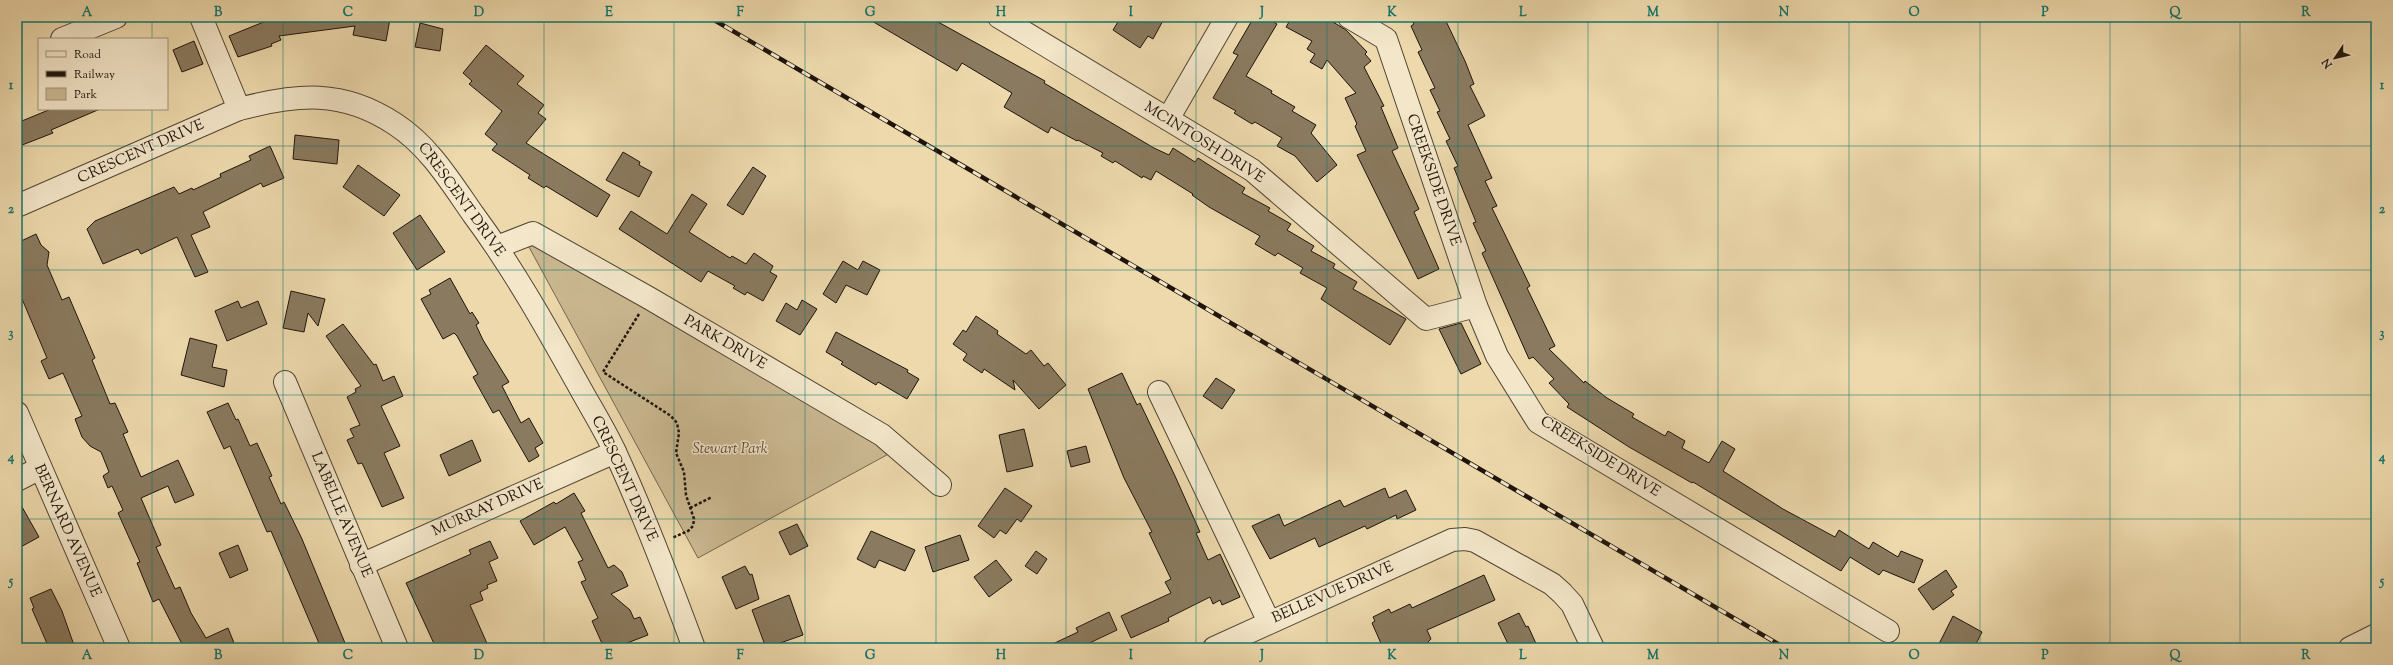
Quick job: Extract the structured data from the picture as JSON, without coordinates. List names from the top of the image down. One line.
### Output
{"streets":{"street":["MCINTOSH DRIVE","CRESCENT DRIVE","CREEKSIDE DRIVE","PARK DRIVE","MURRAY DRIVE","LABELLE AVENUE","BERNARD AVENUE","BELLEVUE DRIVE"]},"crossings":[["MCINTOSH DRIVE","CREEKSIDE DRIVE"],["CRESCENT DRIVE","PARK DRIVE"],["CRESCENT DRIVE","MURRAY DRIVE"],["MURRAY DRIVE","LABELLE AVENUE"]],"parks":["Stewart Park"],"legend":["Road","Railway","Park"],"north":"bottom left","grid":{"columns":["A","B","C","D","E","F","G","H","I","J","K","L","M","N","O","P","Q","R"],"rows":["1","2","3","4","5"]}}
